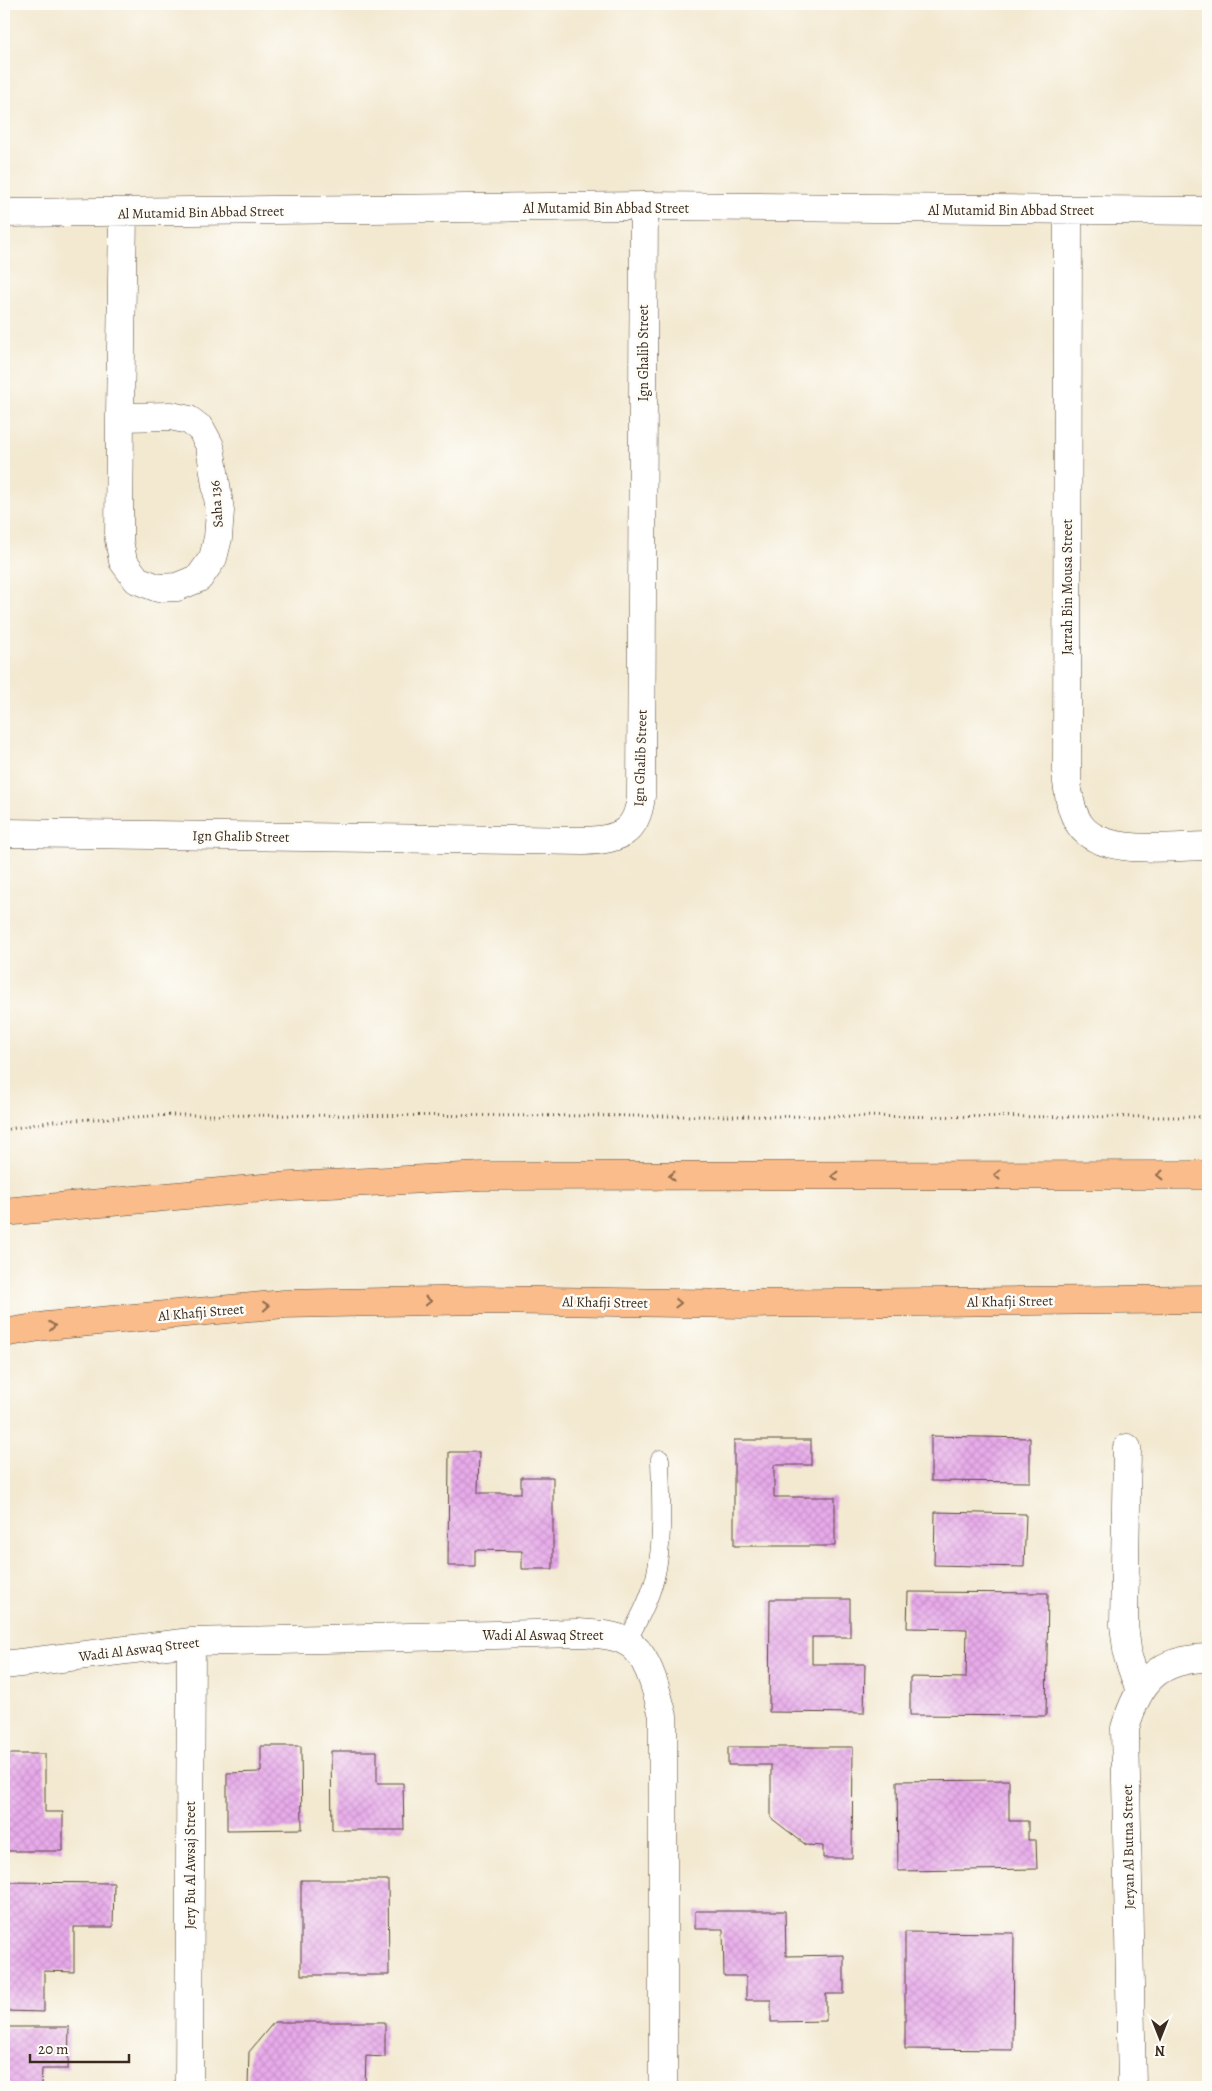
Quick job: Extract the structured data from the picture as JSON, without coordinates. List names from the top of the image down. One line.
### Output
{"streets":{"highway":["Al Khafji Street"],"street":["Al Mutamid Bin Abbad Street","Ign Ghalib Street","Saha 136","Jarrah Bin Mousa Street","Wadi Al Aswaq Street","Jeryan Al Butna Street","Jery Bu Al Awsaj Street"]},"crossings":[["Al Mutamid Bin Abbad Street","Ign Ghalib Street"],["Al Mutamid Bin Abbad Street","Saha 136"],["Al Mutamid Bin Abbad Street","Jarrah Bin Mousa Street"],["Wadi Al Aswaq Street","Jery Bu Al Awsaj Street"]],"scale_bar":"20 m","north":"bottom"}
